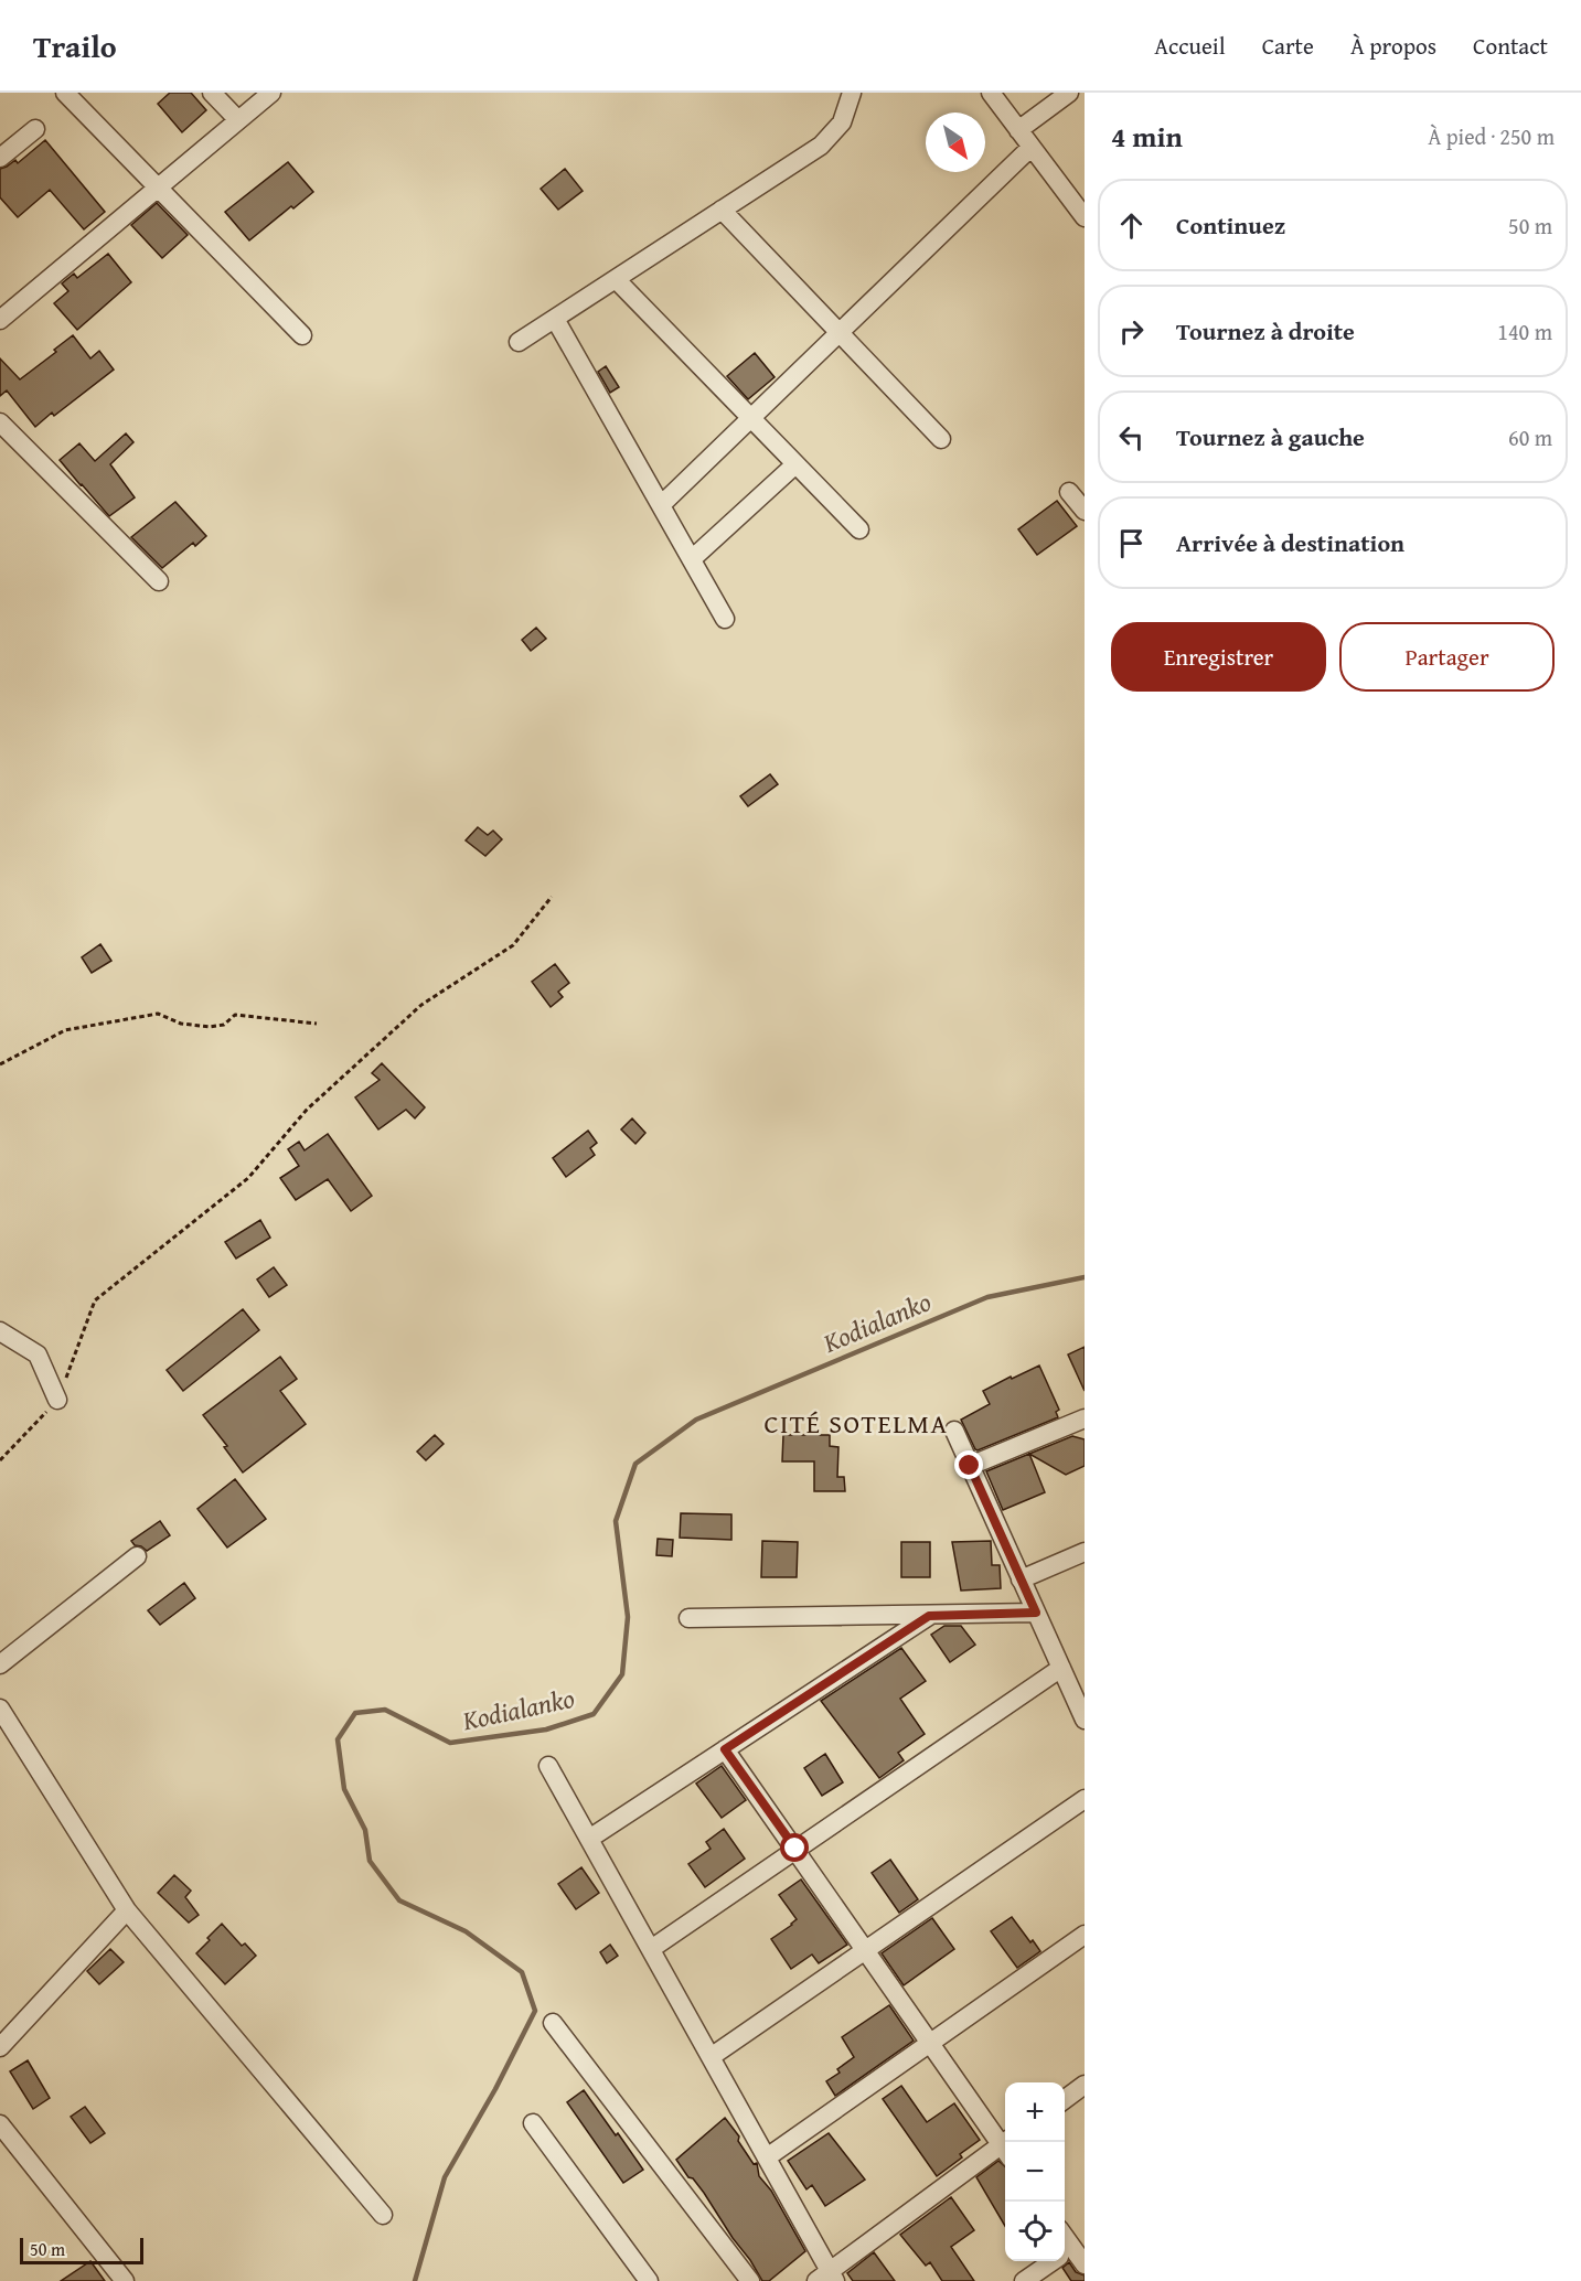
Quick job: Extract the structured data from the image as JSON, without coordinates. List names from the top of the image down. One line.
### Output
{"districts":["CITÉ SOTELMA"],"water":["Kodialanko"],"scale_bar":"50 m","north":"bottom right","page":{"header":"Trailo","nav":["Accueil","Carte","À propos","Contact"],"heading":["4 min","À pied · 250 m"],"list":[["Continuez","50 m"],["Tournez à droite","140 m"],["Tournez à gauche","60 m"],"Arrivée à destination"],"buttons":["Enregistrer","Partager"],"map_buttons":["+","−"],"scale":"50 m"}}
